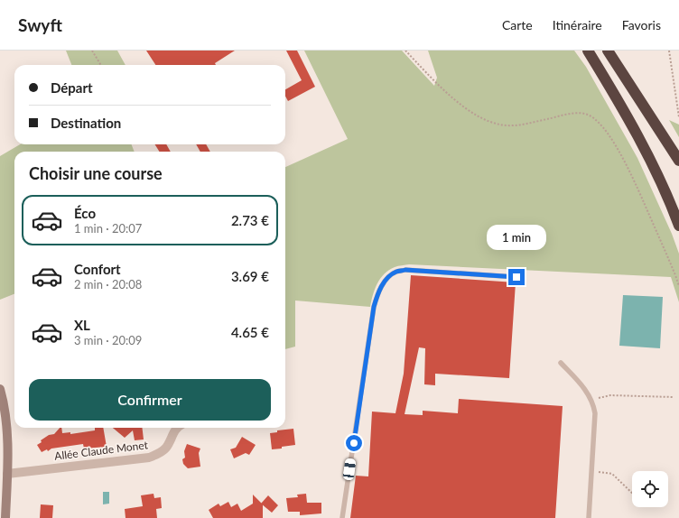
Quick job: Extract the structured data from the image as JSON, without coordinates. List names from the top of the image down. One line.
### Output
{"streets":{"street":["Allée Claude Monet"]},"page":{"header":"Swyft","nav":["Carte","Itinéraire","Favoris"],"banner":["Départ","Destination"],"heading":"Choisir une course","list":[{"name":"Éco","note":"1 min · 20:07","value":"2.73 €"},{"name":"Confort","note":"2 min · 20:08","value":"3.69 €"},{"name":"XL","note":"3 min · 20:09","value":"4.65 €"}],"bubble":"1 min","buttons":"Confirmer"}}
